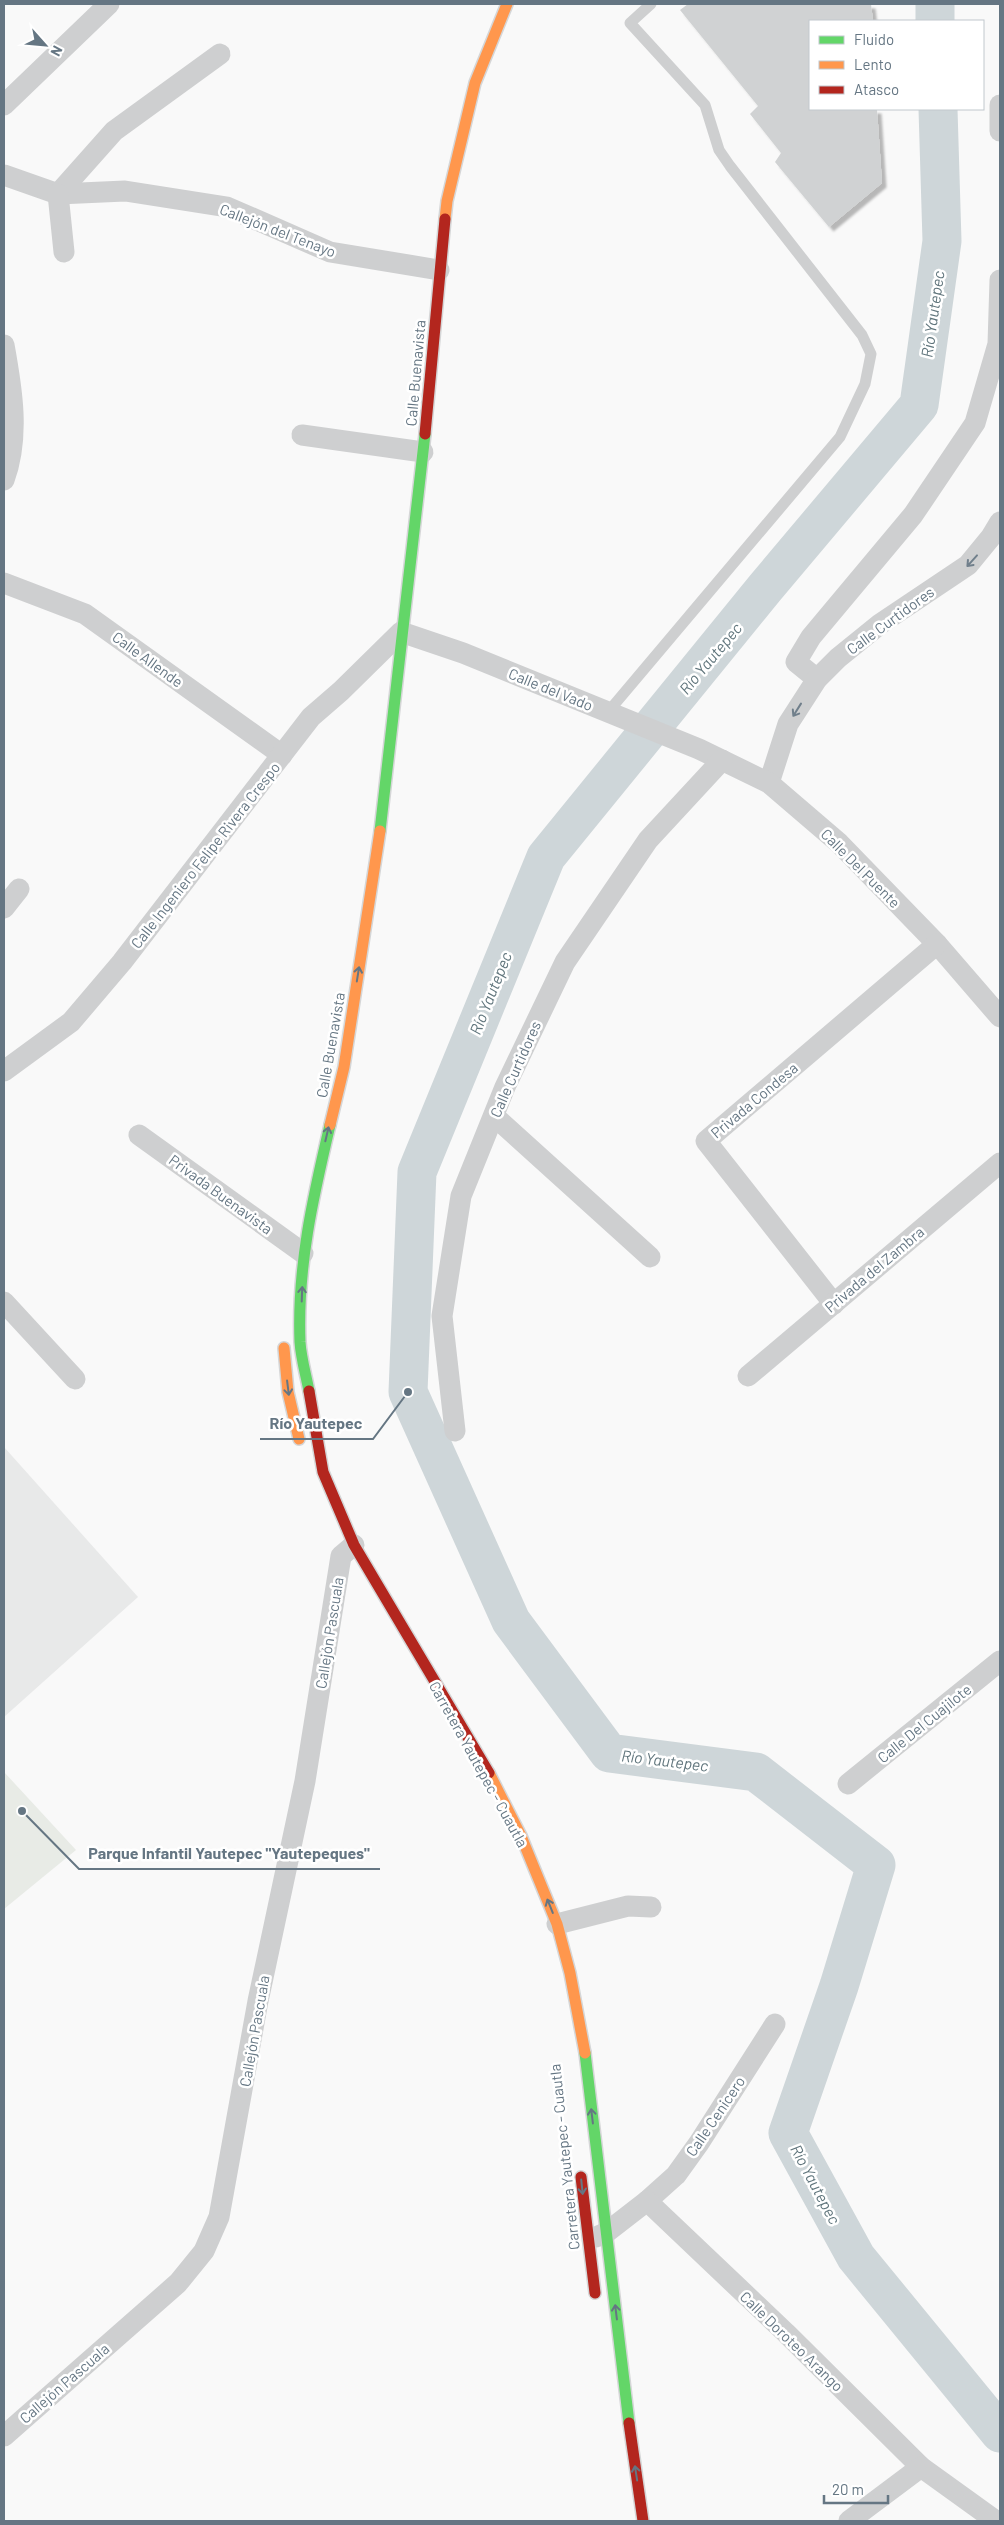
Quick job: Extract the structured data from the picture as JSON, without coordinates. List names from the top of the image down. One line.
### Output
{"streets":{"main road":["Calle Buenavista","Carretera Yautepec - Cuautla"],"street":["Callejón del Tenayo","Calle Curtidores","Calle Allende","Calle del Vado","Calle Ingeniero Felipe Rivera Crespo","Calle Del Puente","Privada Condesa","Privada Buenavista","Privada del Zambra","Callejón Pascuala","Calle Del Cuajilote","Calle Cenicero","Calle Doroteo Arango"]},"crossings":[["Callejón del Tenayo","Calle Buenavista"],["Calle Buenavista","Calle del Vado"],["Calle Buenavista","Calle Ingeniero Felipe Rivera Crespo"],["Calle Buenavista","Privada Buenavista"],["Calle Buenavista","Carretera Yautepec - Cuautla"],["Calle Curtidores","Calle Del Puente"],["Calle Allende","Calle Ingeniero Felipe Rivera Crespo"],["Calle del Vado","Calle Ingeniero Felipe Rivera Crespo"],["Calle del Vado","Calle Del Puente"],["Calle Del Puente","Privada Condesa"],["Privada Condesa","Privada del Zambra"],["Callejón Pascuala","Carretera Yautepec - Cuautla"],["Calle Cenicero","Calle Doroteo Arango"]],"one_way":["Calle Buenavista"],"water":["Río Yautepec"],"places":["Río Yautepec","Parque Infantil Yautepec \"Yautepeques\""],"legend":["Fluido","Lento","Atasco"],"scale_bar":"20 m","north":"bottom right"}
